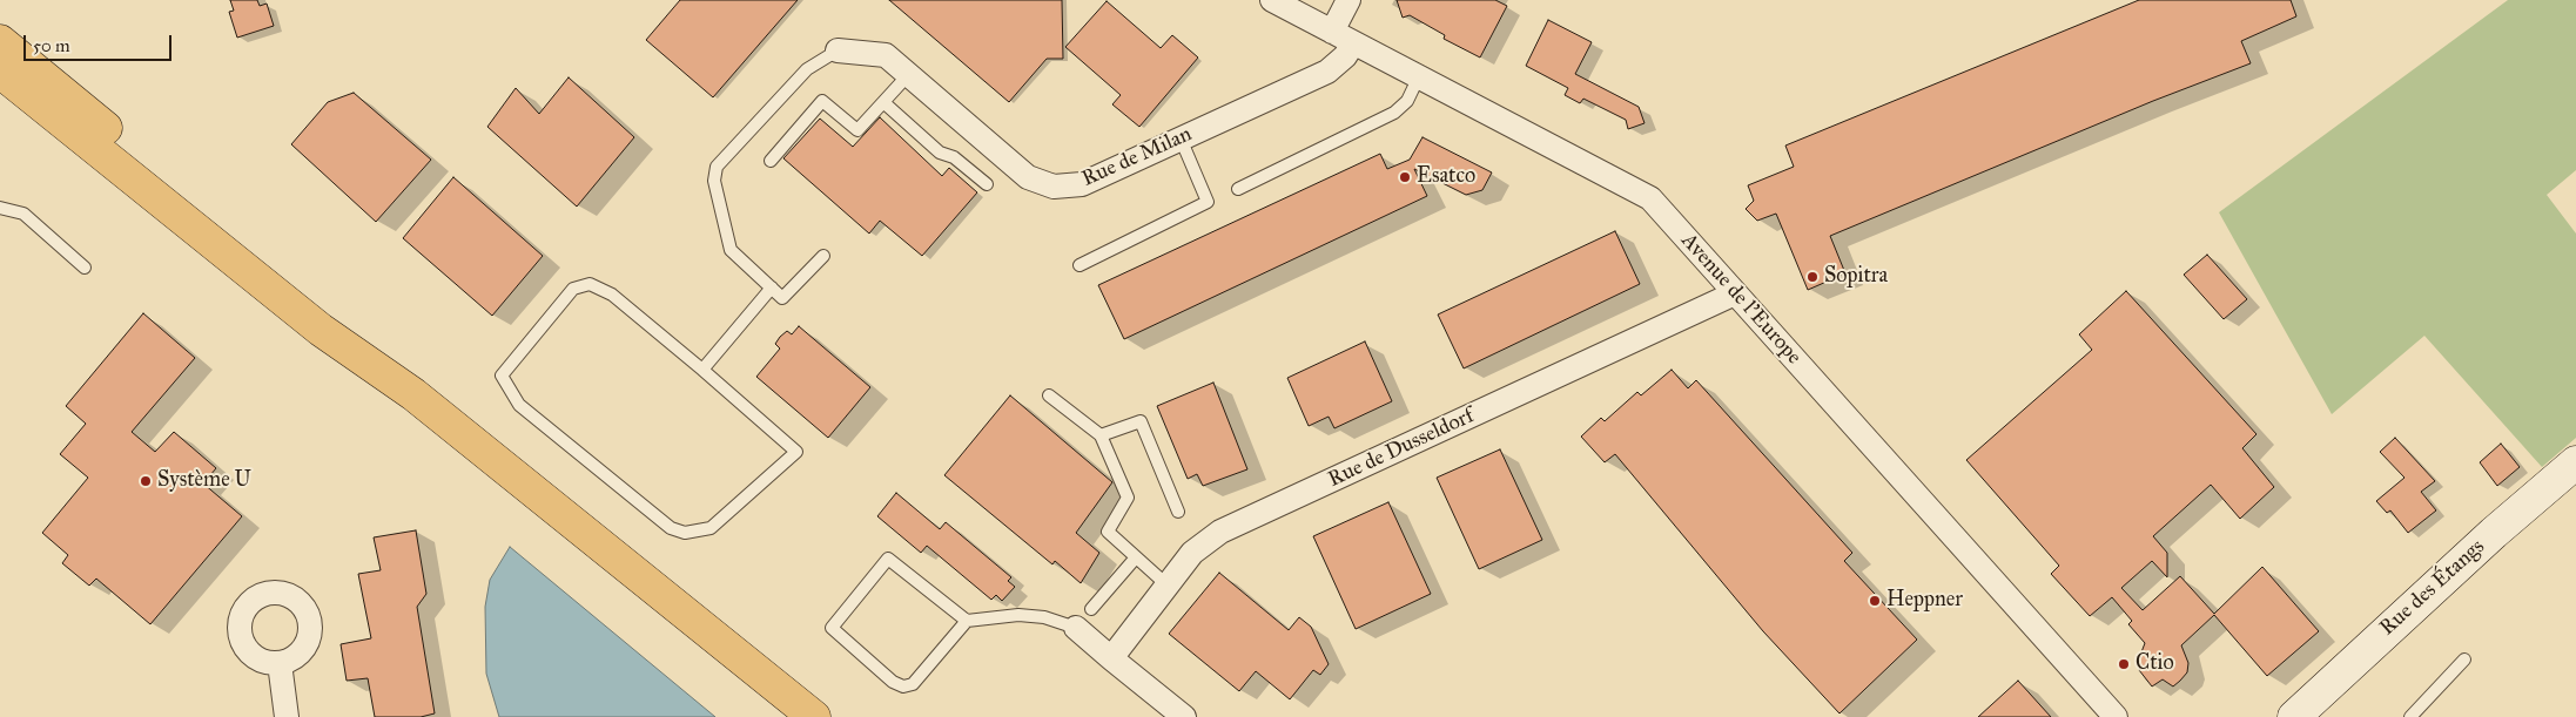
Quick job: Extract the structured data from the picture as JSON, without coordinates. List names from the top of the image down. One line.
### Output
{"streets":{"main road":["Rue des Étangs"],"street":["Rue de Milan","Avenue de l'Europe","Rue de Dusseldorf"]},"crossings":[["Rue de Milan","Avenue de l'Europe"],["Avenue de l'Europe","Rue de Dusseldorf"]],"places":["Esatco","Sopitra","Système U","Heppner","Ctio"],"scale_bar":"50 m"}
